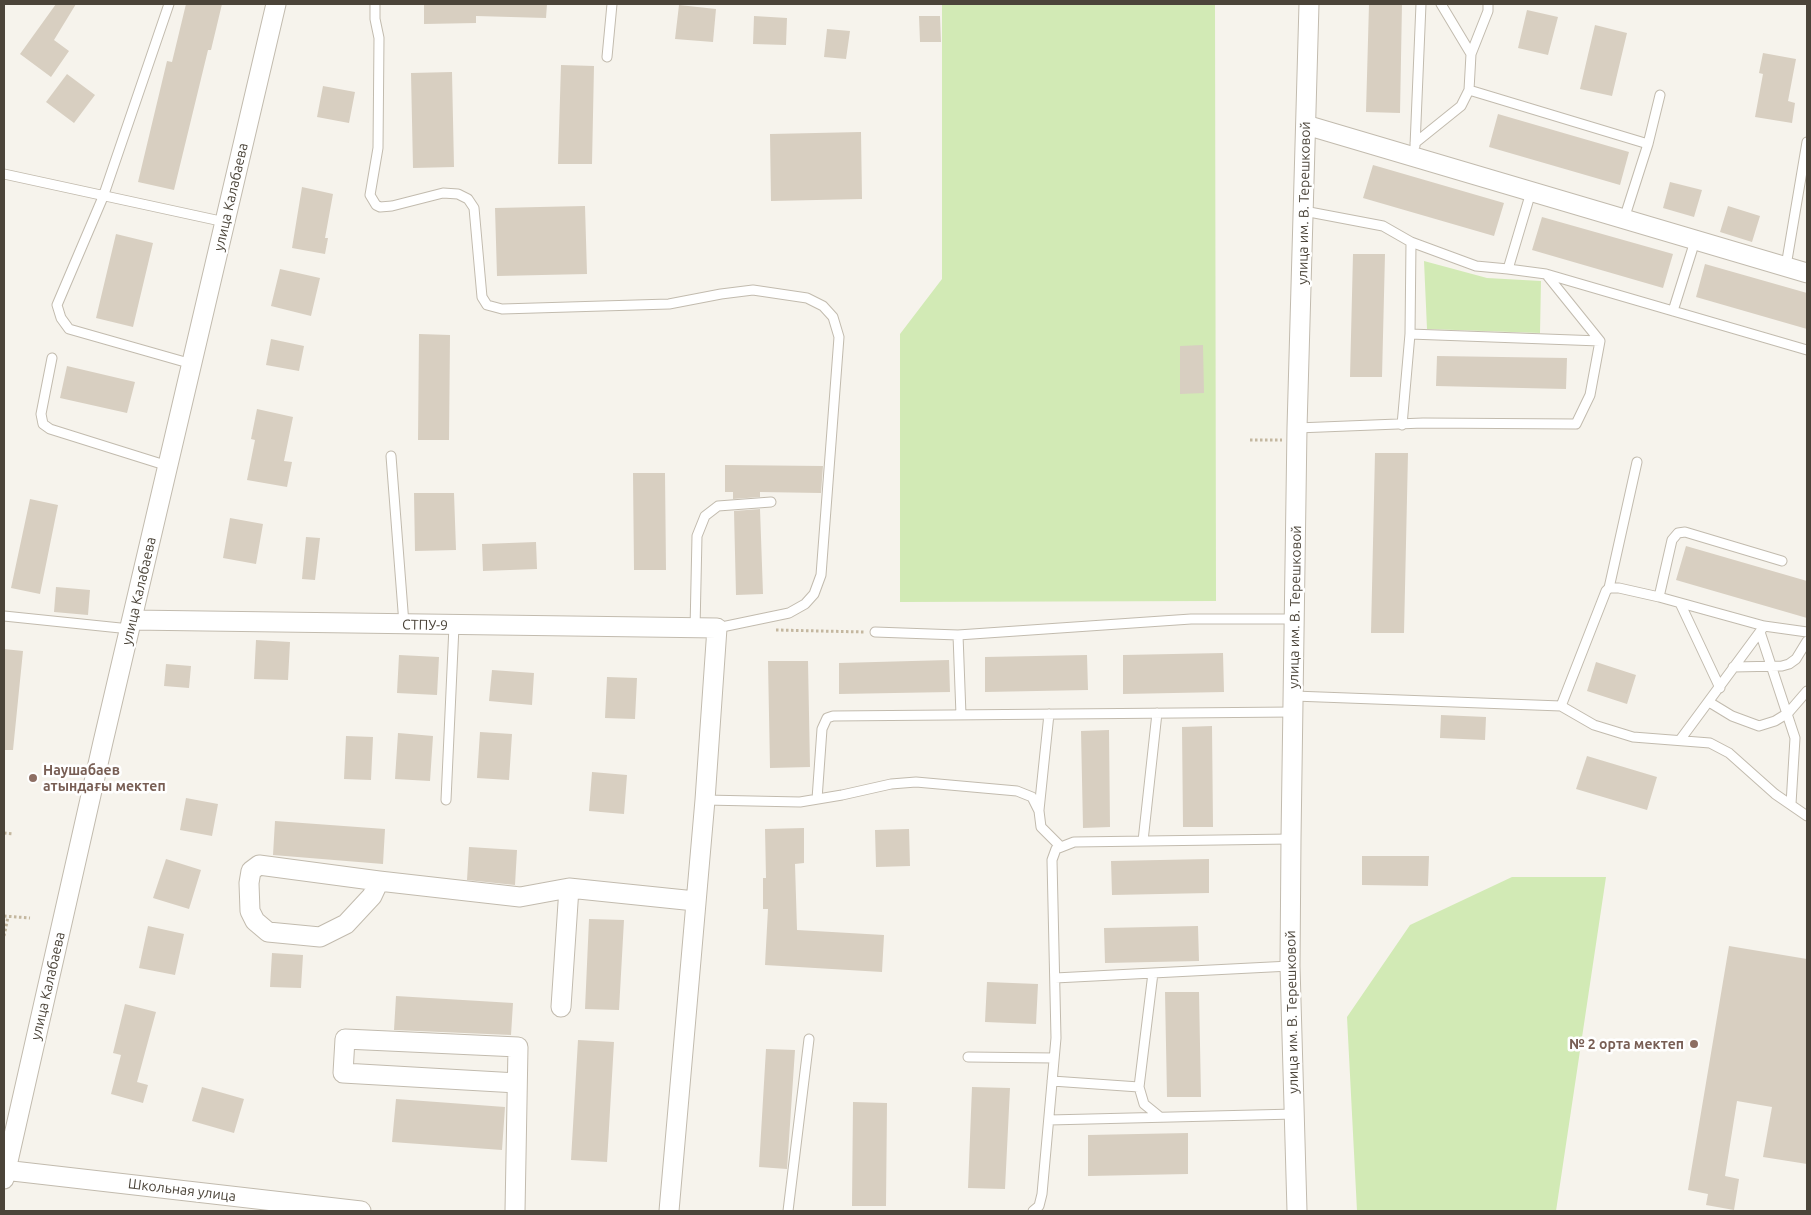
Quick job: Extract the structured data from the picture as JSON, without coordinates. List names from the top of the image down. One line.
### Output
{"streets":{"street":["улица Калабаева","улица им. В. Терешковой","СТПУ-9","Школьная улица"]},"crossings":[["улица Калабаева","СТПУ-9"],["улица Калабаева","Школьная улица"]],"places":["Наушабаев атындағы мектеп","№ 2 орта мектеп"]}
